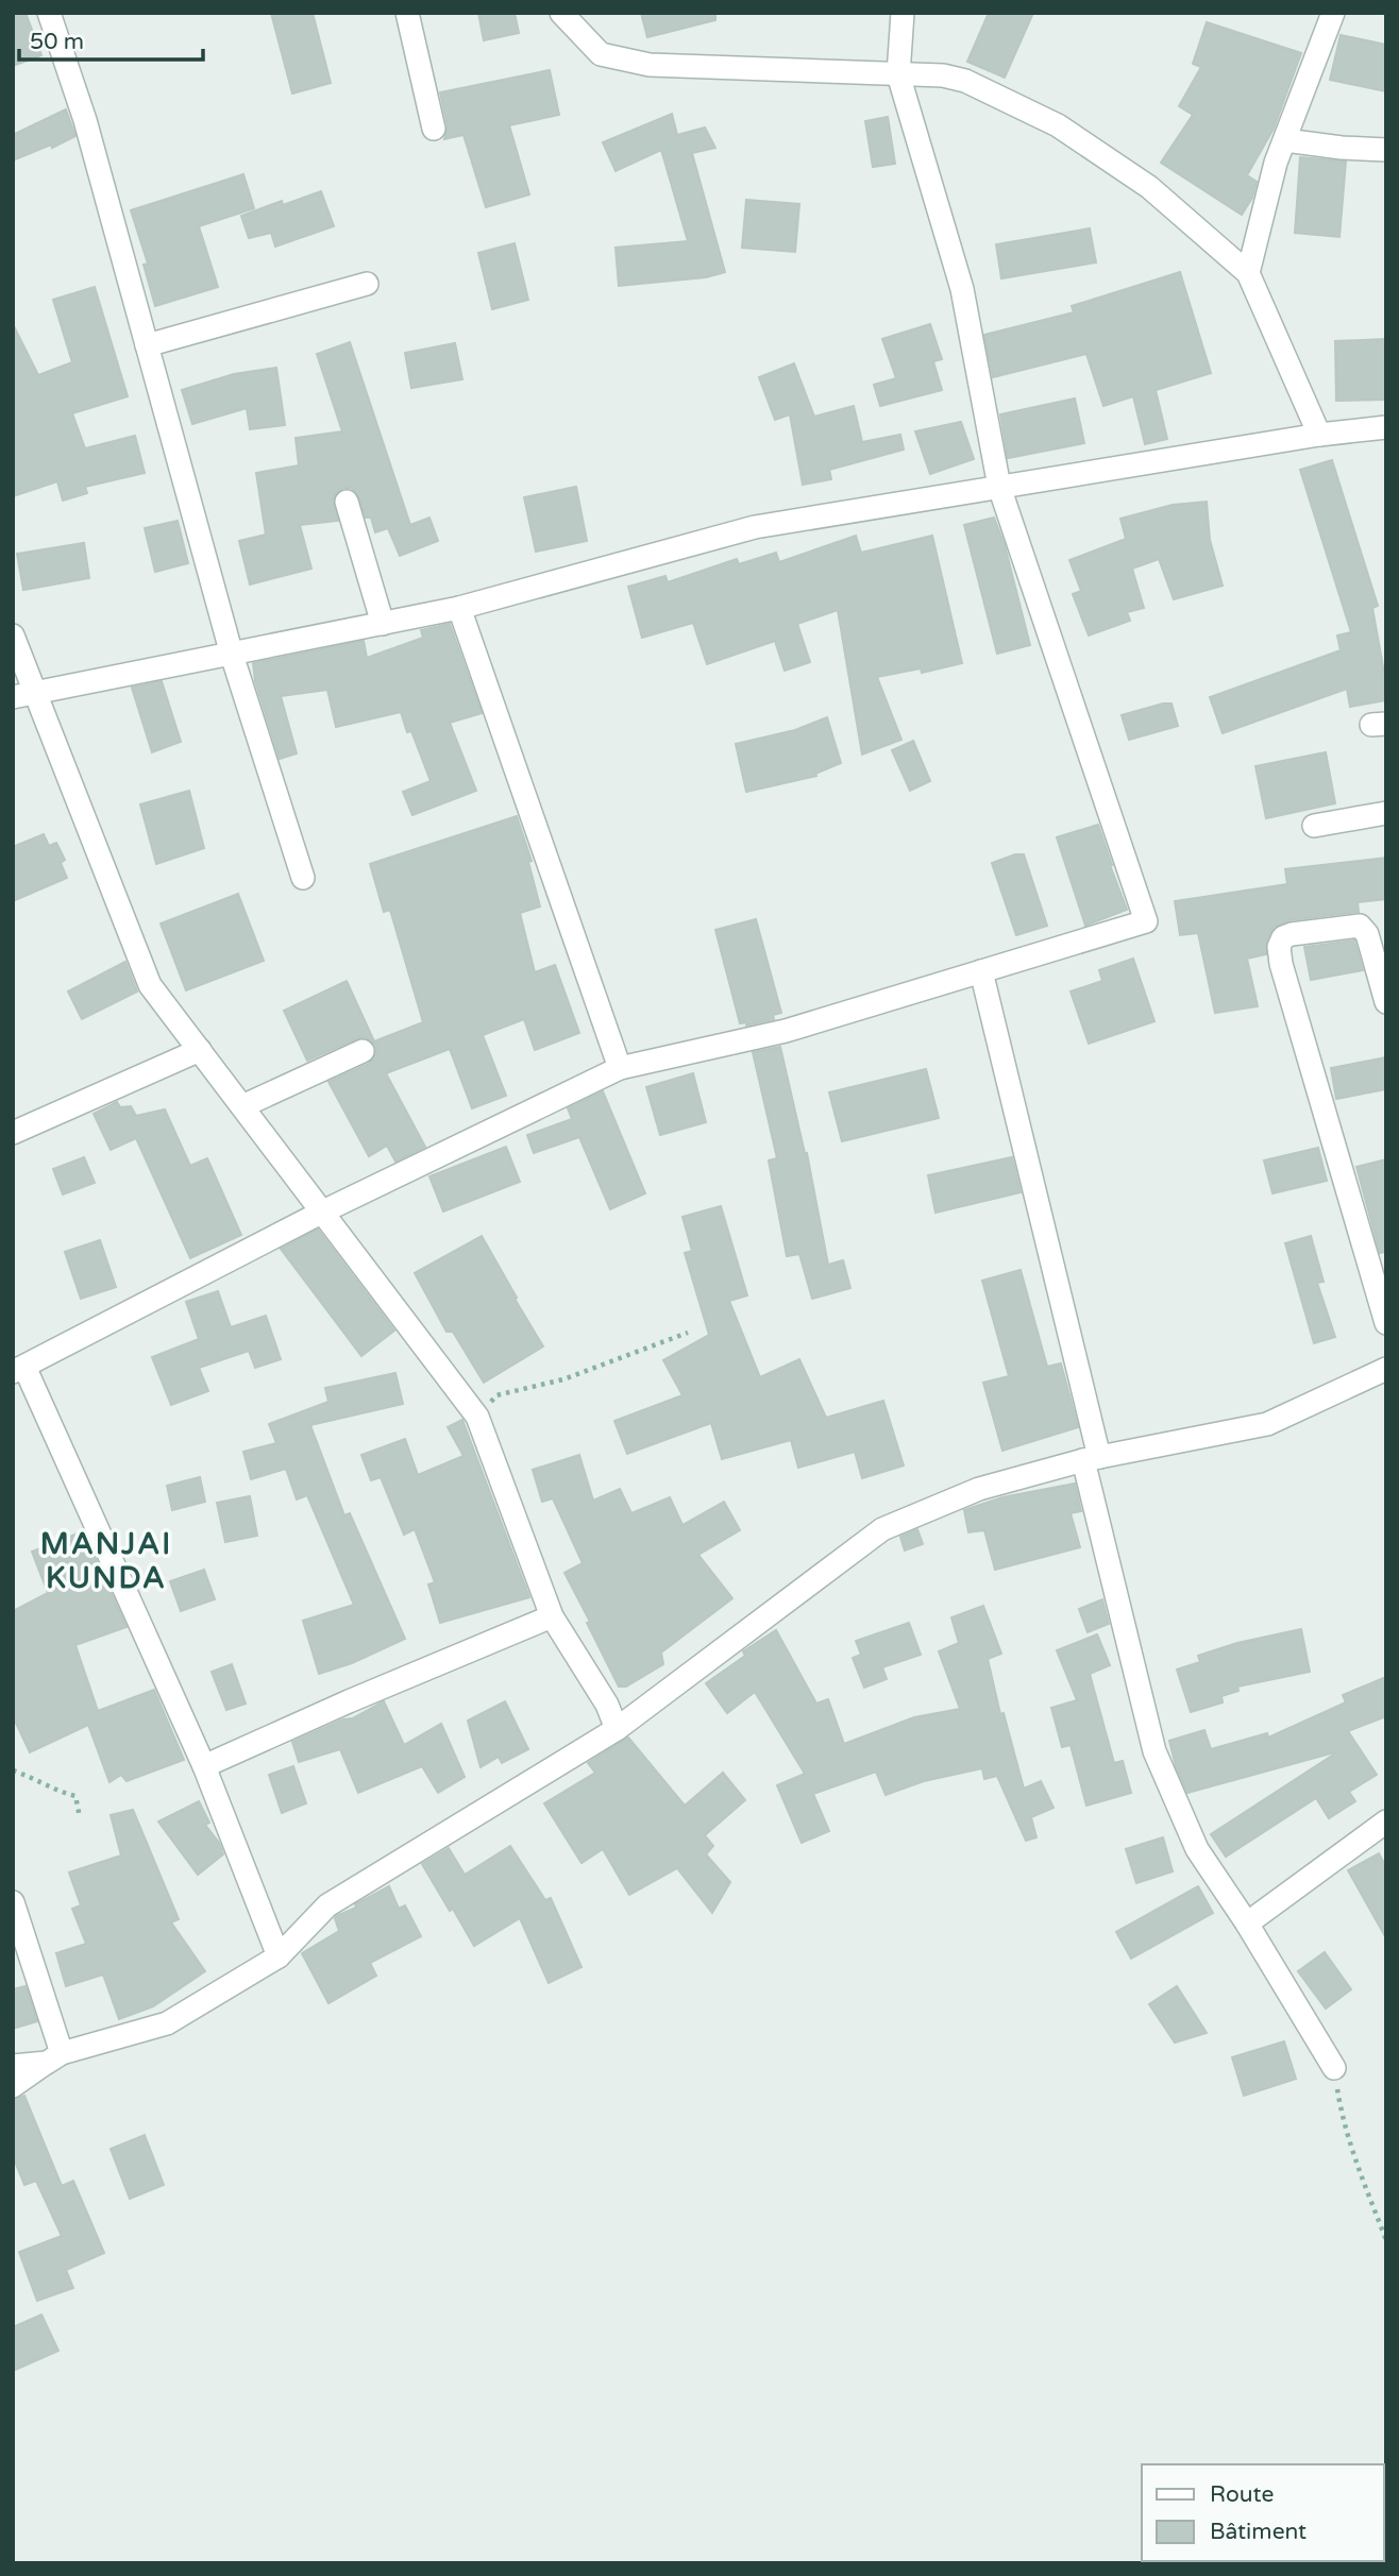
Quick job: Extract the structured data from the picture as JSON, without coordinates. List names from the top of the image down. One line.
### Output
{"districts":["MANJAI KUNDA"],"legend":["Route","Bâtiment"],"scale_bar":"50 m"}
